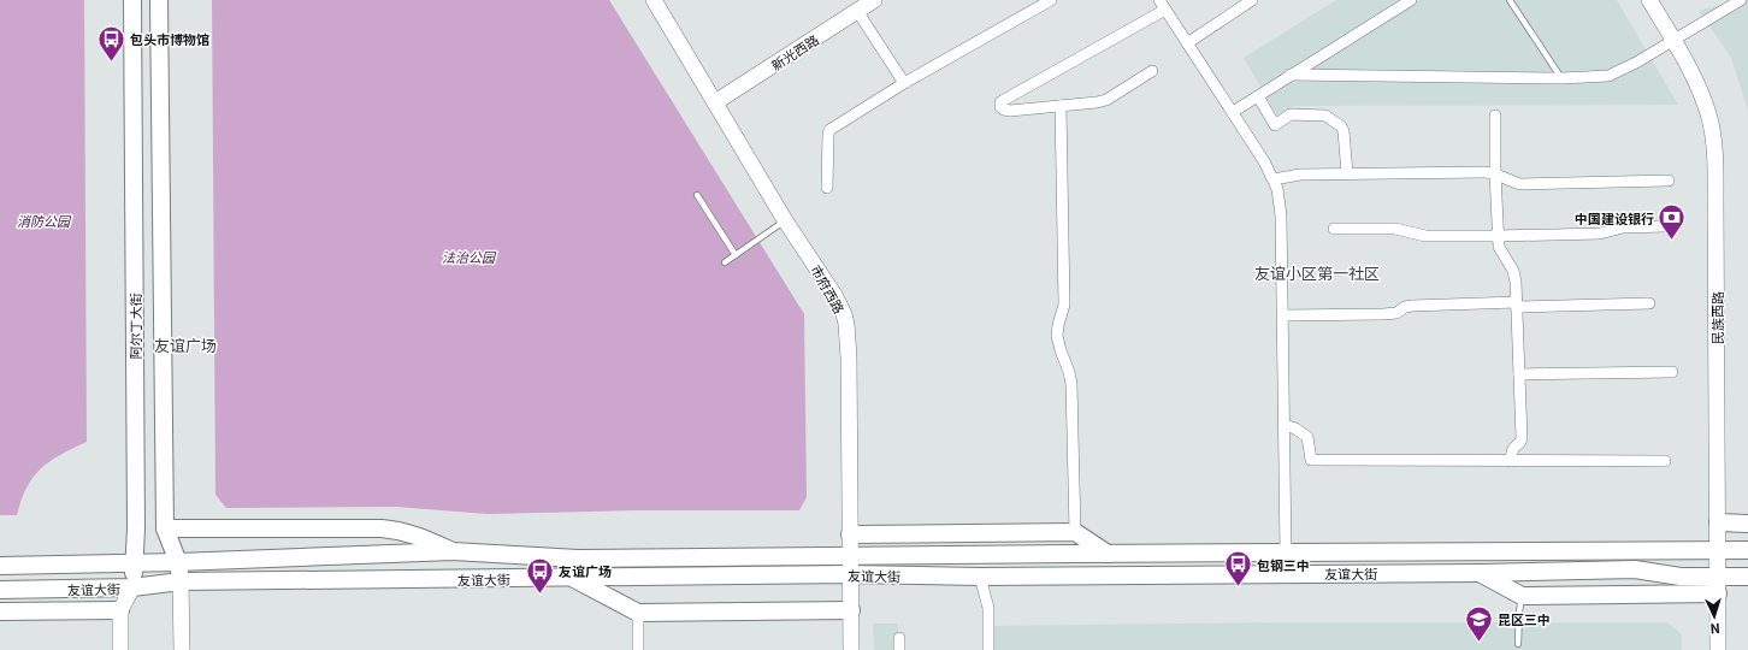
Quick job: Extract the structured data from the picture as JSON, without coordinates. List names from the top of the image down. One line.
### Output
{"streets":{"main road":["阿尔丁大街","友谊大街"],"street":["新光西路","市府西路","民族西路"]},"crossings":[["新光西路","市府西路"],["市府西路","友谊大街"],["民族西路","友谊大街"],["阿尔丁大街","友谊大街"]],"districts":["友谊小区第一社区","友谊广场"],"parks":["消防公园","法治公园"],"places":{"bus stop":["包头市博物馆","包钢三中","友谊广场"],"bank":["中国建设银行"],"school or university":["昆区三中"]},"north":"bottom"}
